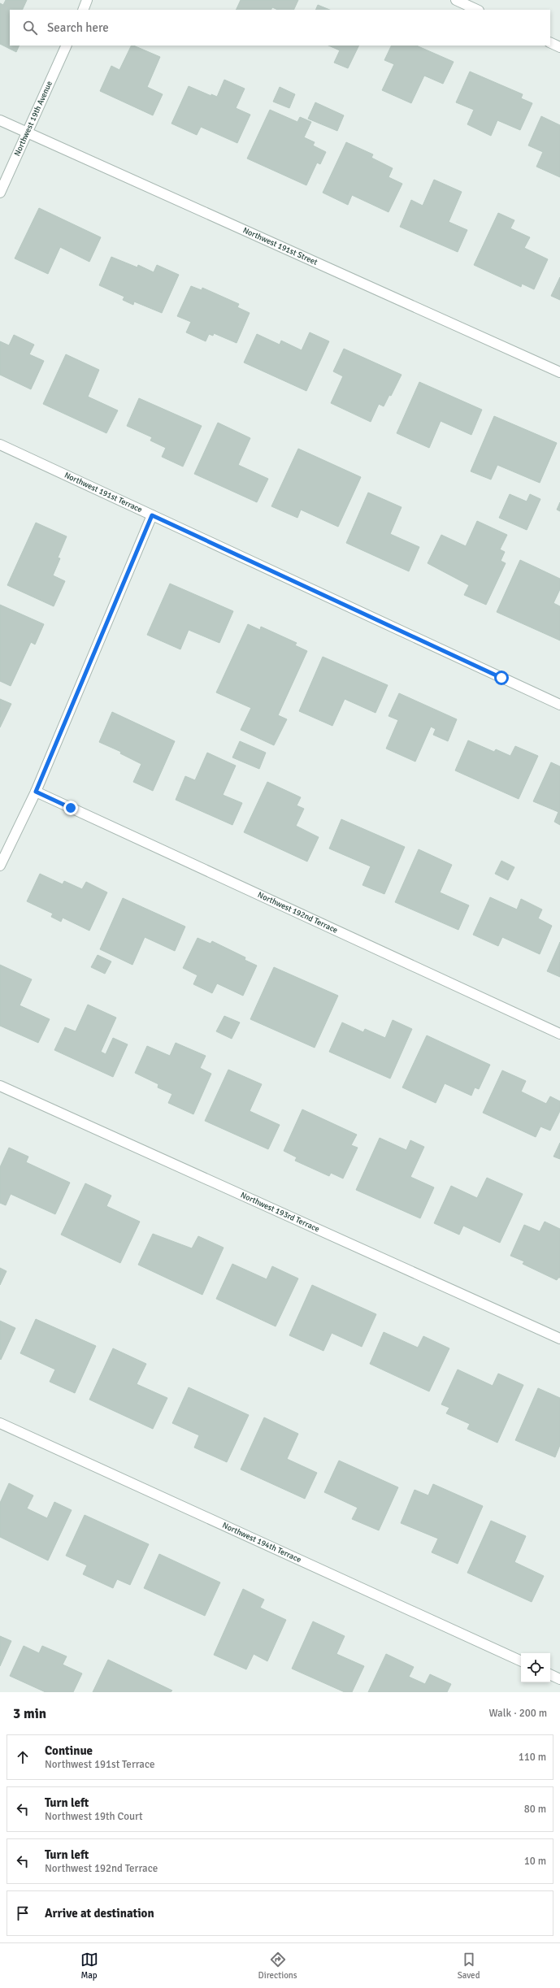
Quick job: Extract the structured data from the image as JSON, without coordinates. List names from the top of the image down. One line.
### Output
{"streets":{"street":["Northwest 19th Avenue","Northwest 191st Street","Northwest 191st Terrace","Northwest 192nd Terrace","Northwest 193rd Terrace","Northwest 194th Terrace"]},"crossings":[["Northwest 19th Avenue","Northwest 191st Street"]],"page":{"search":"Search here","heading":["3 min","Walk · 200 m"],"list":[["Continue","Northwest 191st Terrace","110 m"],["Turn left","Northwest 19th Court","80 m"],["Turn left","Northwest 192nd Terrace","10 m"],"Arrive at destination"],"nav":["Map","Directions","Saved"]}}
